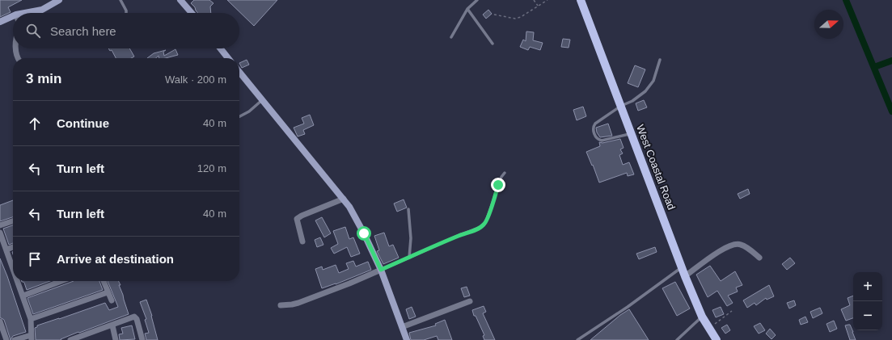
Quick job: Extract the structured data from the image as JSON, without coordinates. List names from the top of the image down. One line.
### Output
{"streets":{"main road":["West Coastal Road"]},"north":"right","page":{"search":"Search here","heading":["3 min","Walk · 200 m"],"list":[["Continue","40 m"],["Turn left","120 m"],["Turn left","40 m"],"Arrive at destination"],"map_buttons":["+","−"]}}
